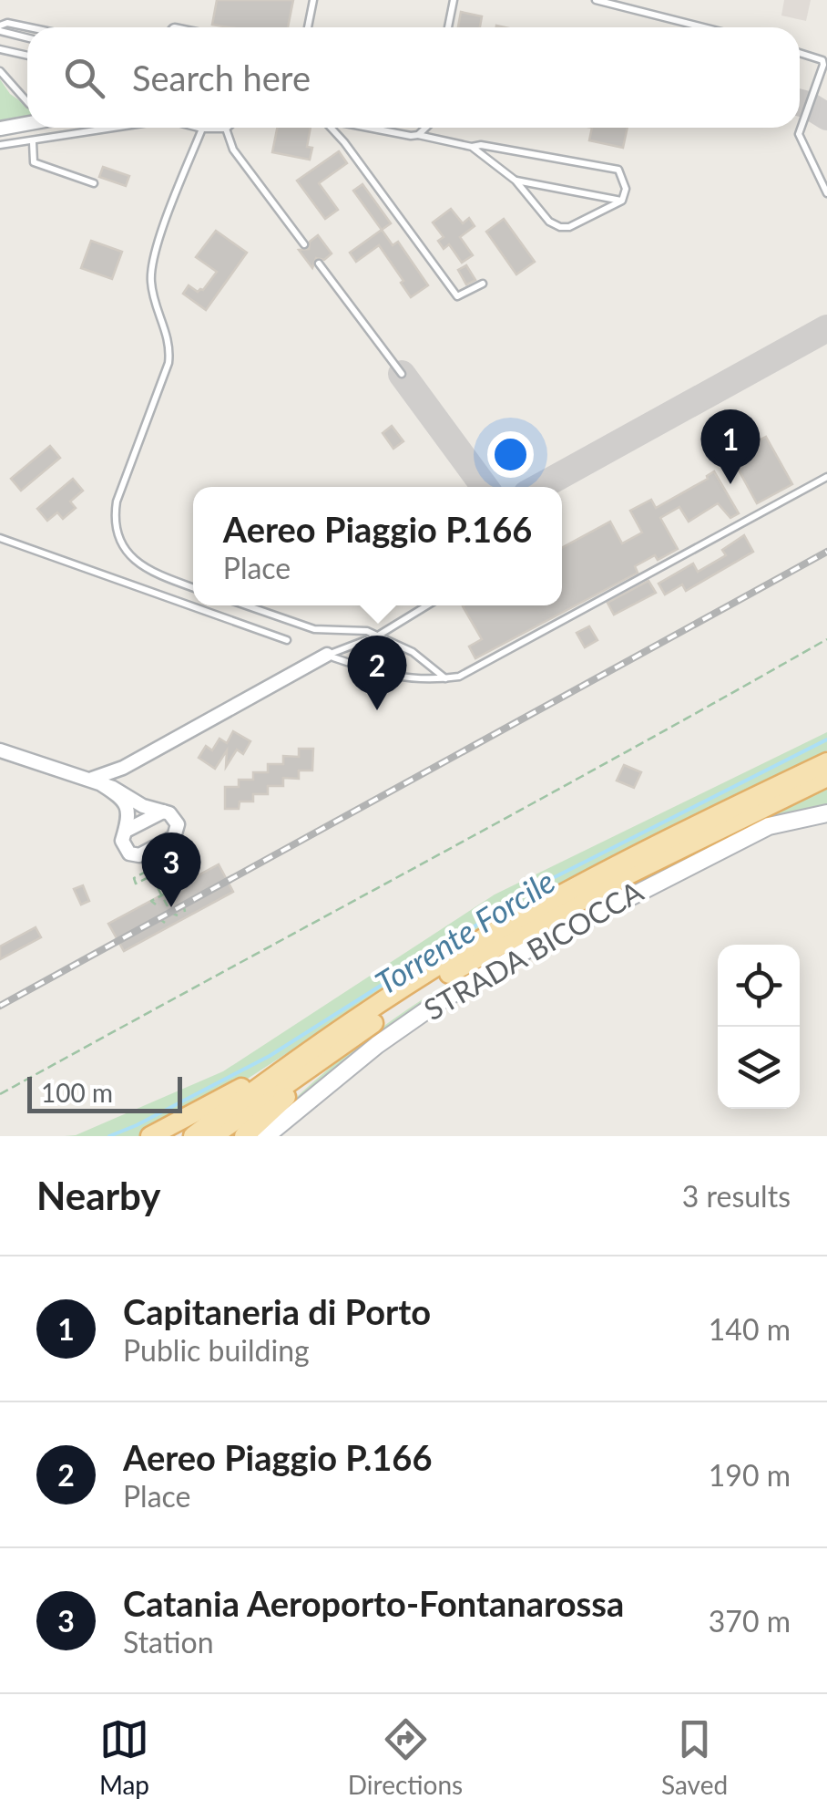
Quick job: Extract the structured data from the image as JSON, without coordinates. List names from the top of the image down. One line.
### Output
{"streets":{"main road":["STRADA BICOCCA"]},"water":["Torrente Forcile"],"scale_bar":"100 m","page":{"search":"Search here","pins":["1","2","3"],"popup":["Aereo Piaggio P.166","Place"],"scale":"100 m","heading":["Nearby","3 results"],"list":[{"mark":"1","name":"Capitaneria di Porto","note":"Public building","value":"140 m"},{"mark":"2","name":"Aereo Piaggio P.166","note":"Place","value":"190 m"},{"mark":"3","name":"Catania Aeroporto-Fontanarossa","note":"Station","value":"370 m"}],"nav":["Map","Directions","Saved"]}}
